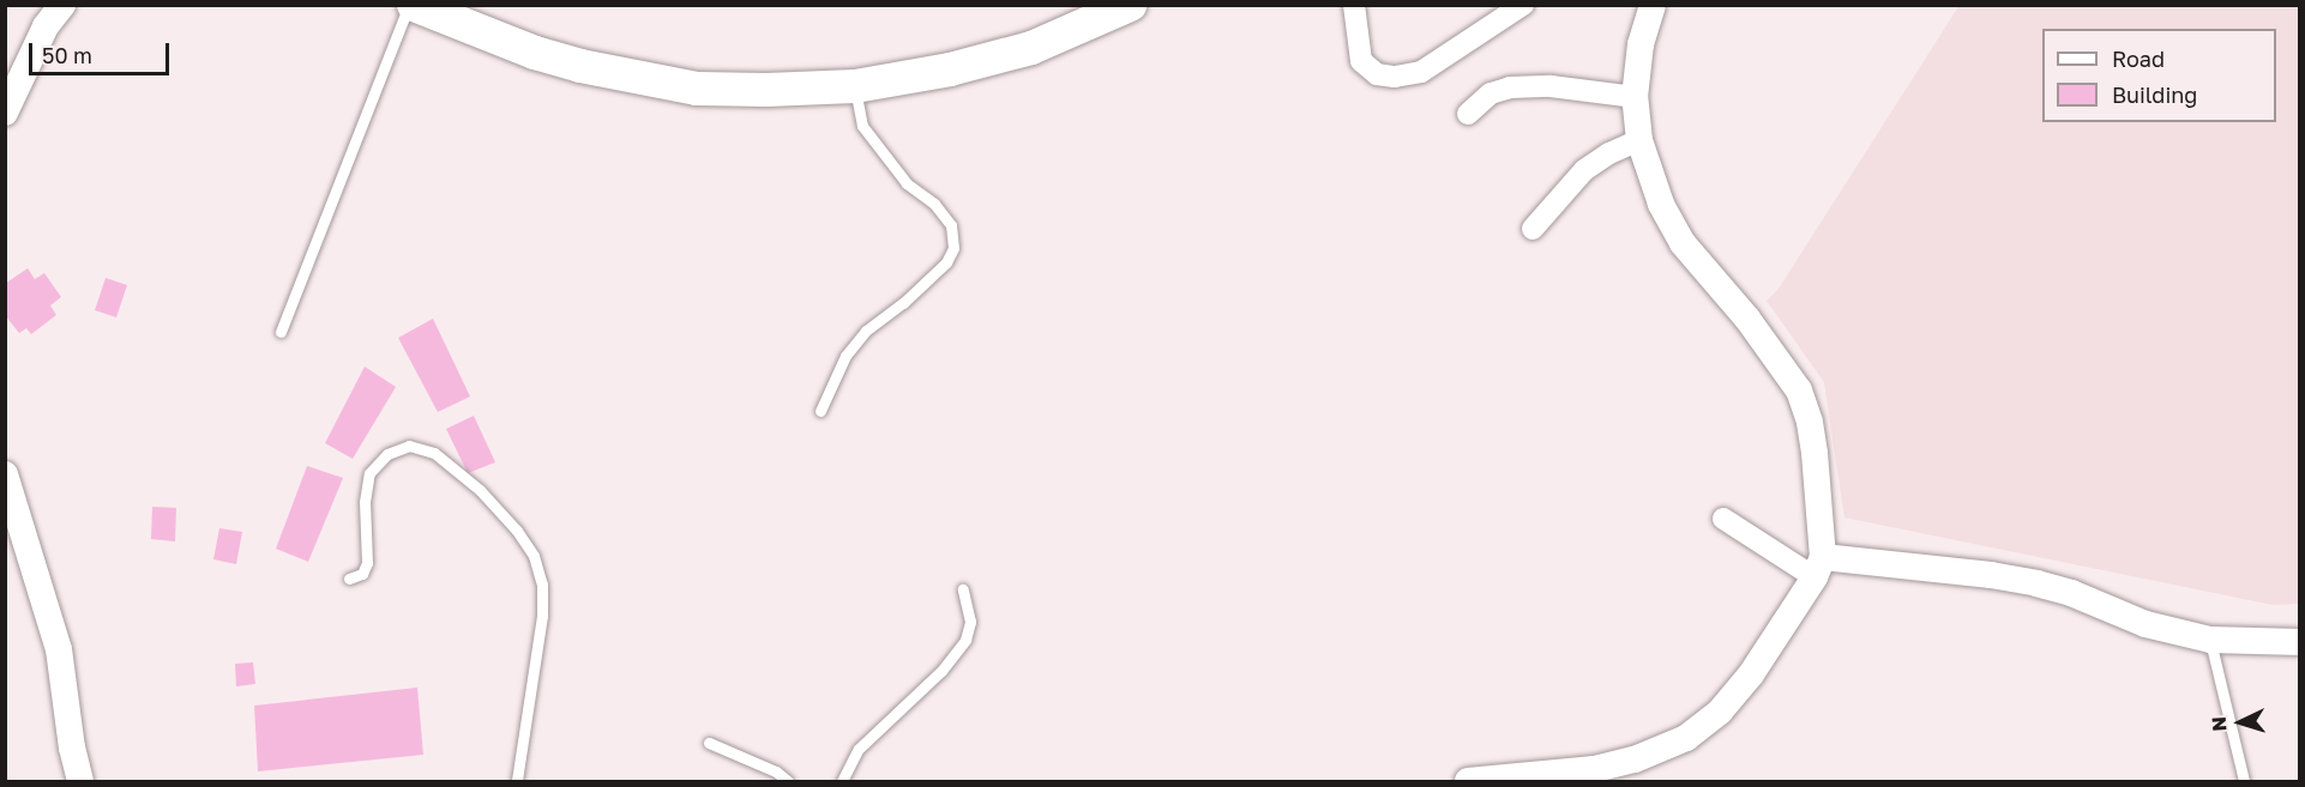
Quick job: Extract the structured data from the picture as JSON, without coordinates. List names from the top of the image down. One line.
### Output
{"legend":["Road","Building"],"scale_bar":"50 m","north":"left"}
